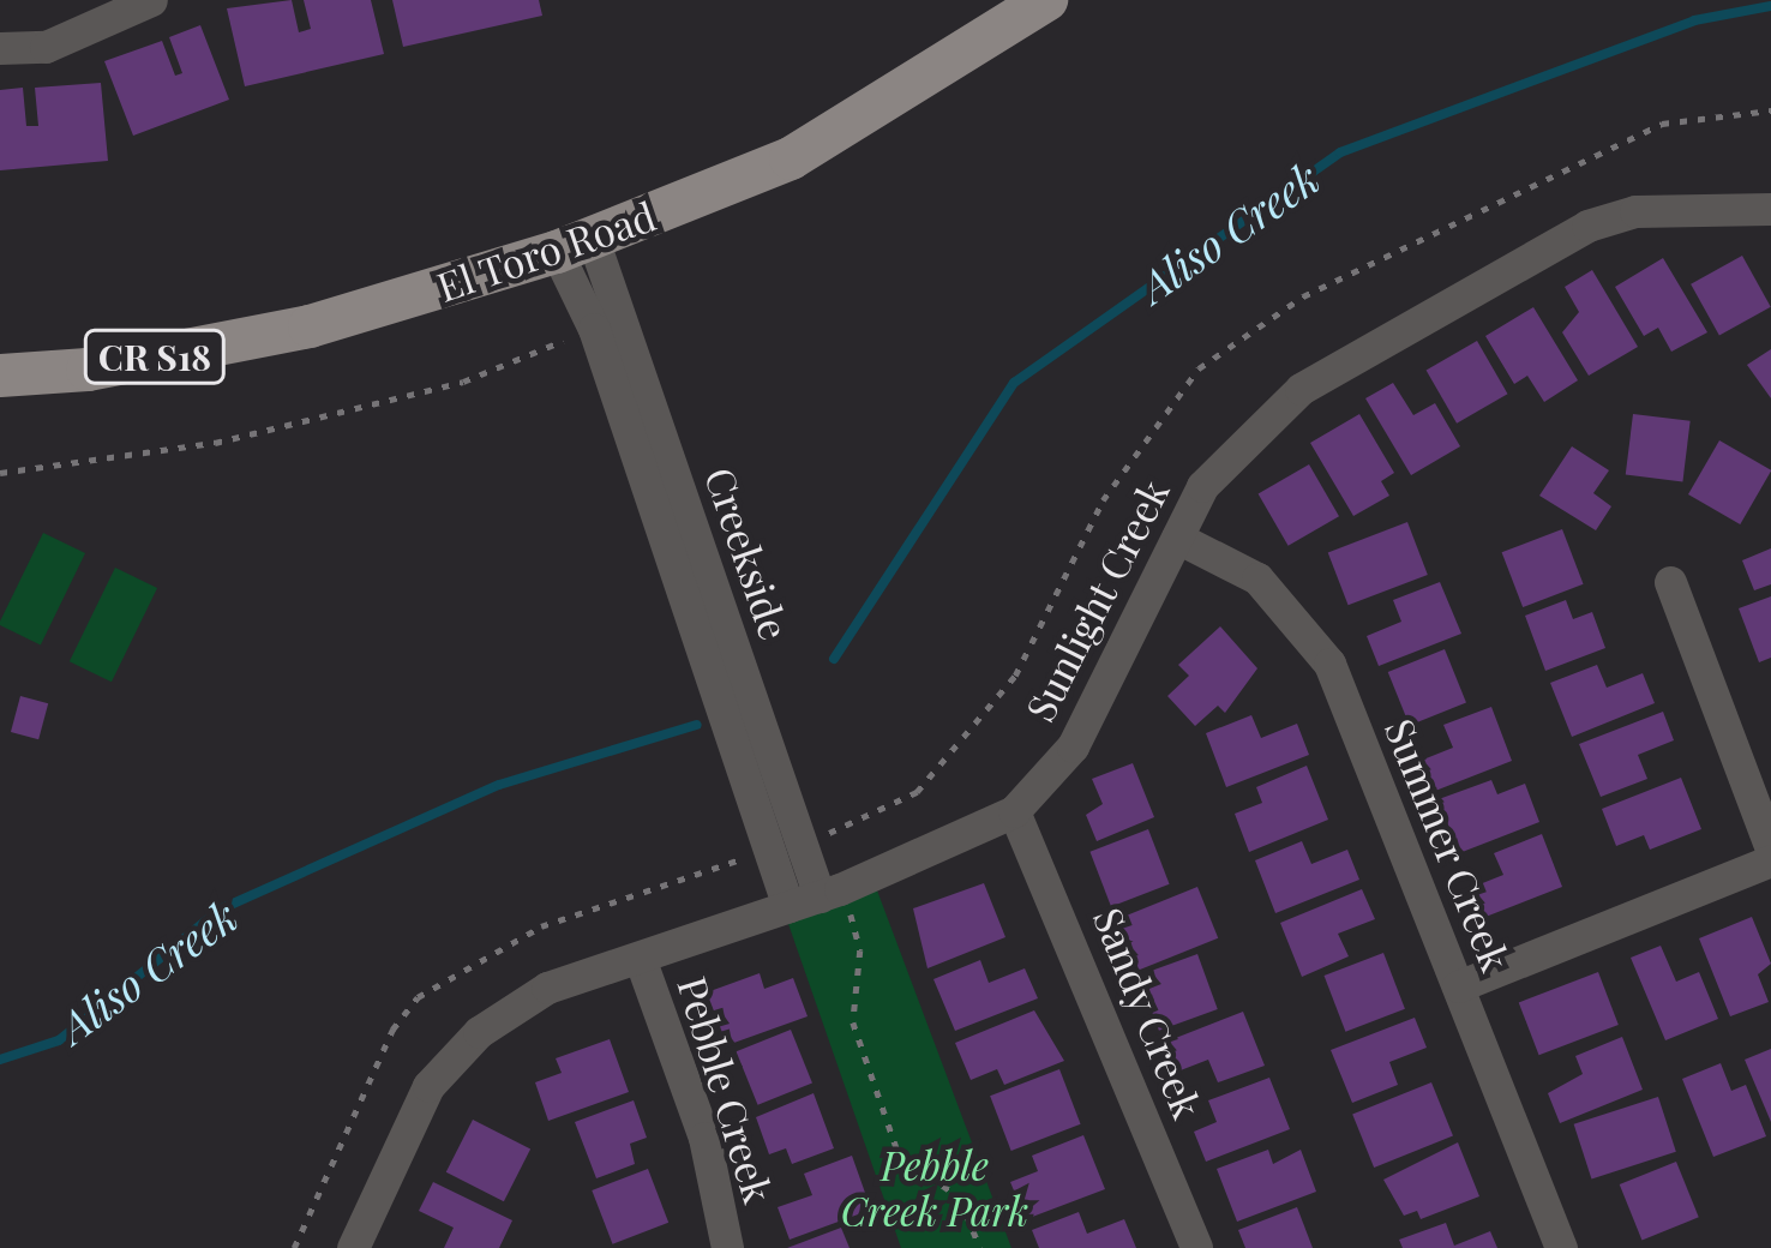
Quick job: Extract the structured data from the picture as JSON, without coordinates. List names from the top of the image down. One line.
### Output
{"streets":{"main road":["El Toro Road","CR S18"],"street":["Creekside","Sunlight Creek","Summer Creek","Sandy Creek","Pebble Creek"]},"crossings":[["El Toro Road","Creekside"],["Creekside","Sunlight Creek"],["Sunlight Creek","Summer Creek"],["Sunlight Creek","Sandy Creek"],["Sunlight Creek","Pebble Creek"]],"water":["Aliso Creek"],"parks":["Pebble Creek Park"]}
